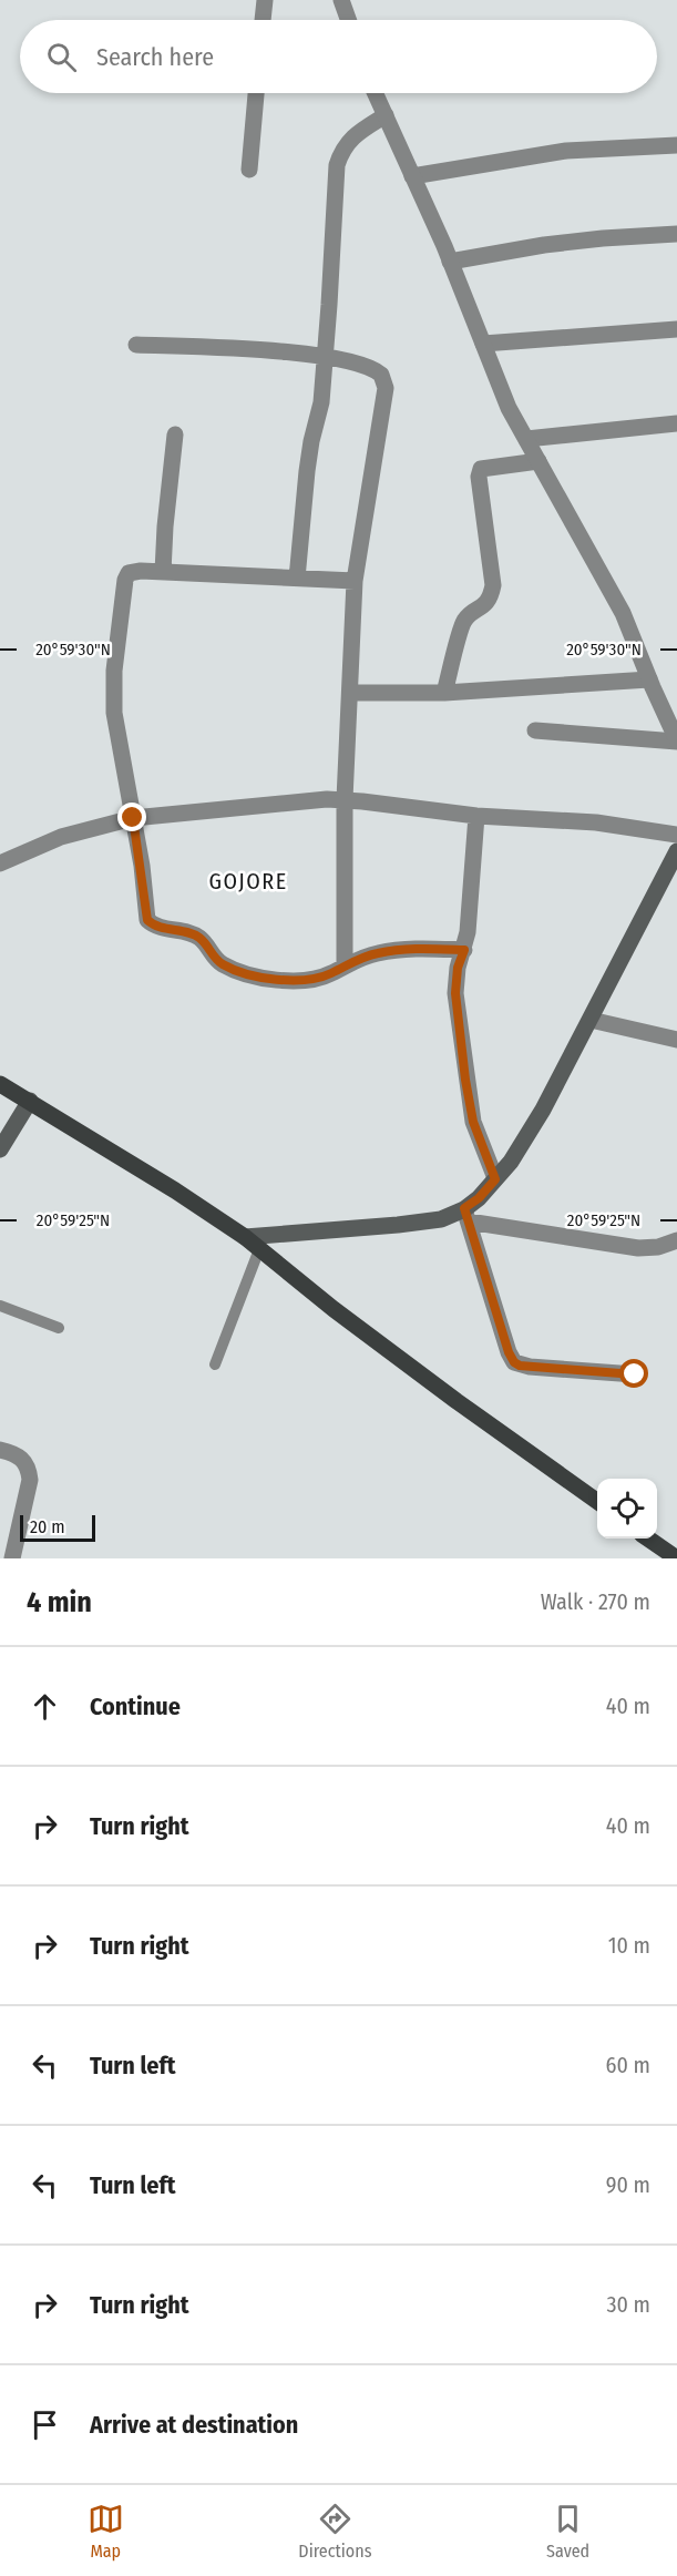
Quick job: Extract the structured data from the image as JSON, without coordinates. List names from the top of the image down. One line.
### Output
{"districts":["GOJORE"],"scale_bar":"20 m","page":{"search":"Search here","scale":"20 m","heading":["4 min","Walk · 270 m"],"list":[["Continue","40 m"],["Turn right","40 m"],["Turn right","10 m"],["Turn left","60 m"],["Turn left","90 m"],["Turn right","30 m"],"Arrive at destination"],"nav":["Map","Directions","Saved"]},"coordinates":["20°59'30\"N","20°59'25\"N"]}
